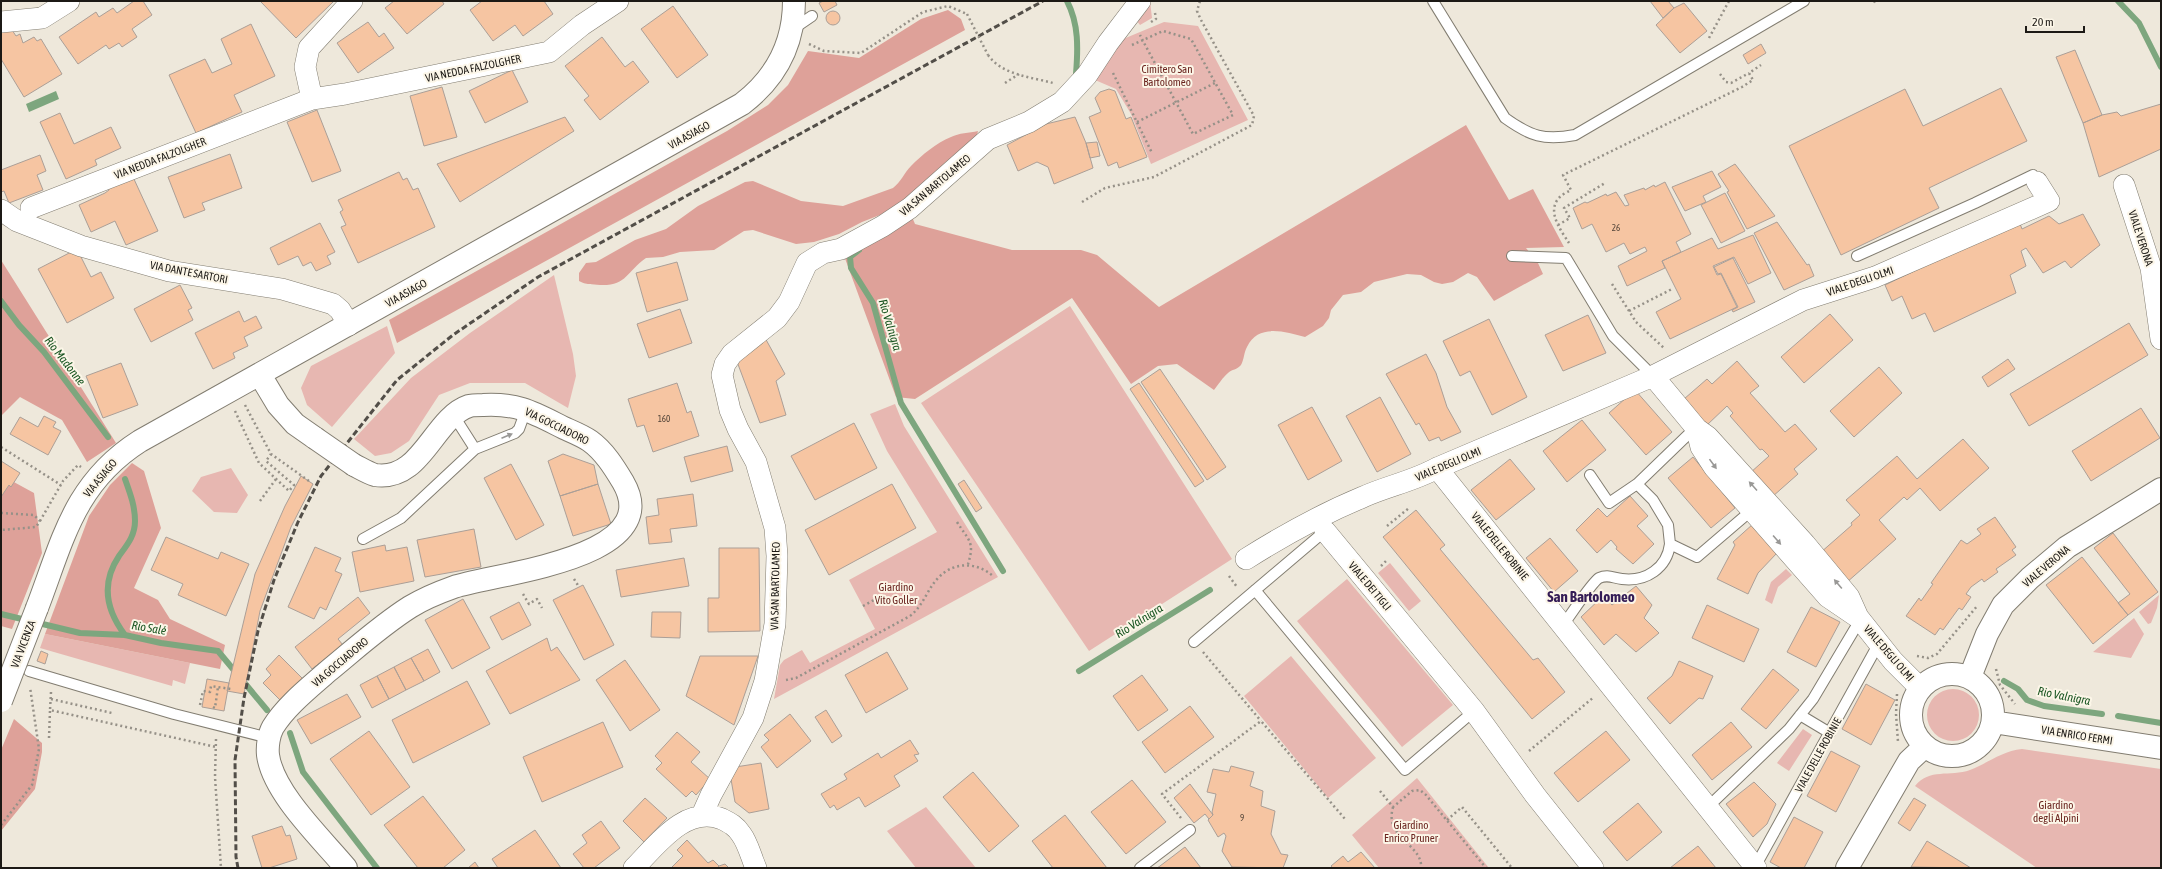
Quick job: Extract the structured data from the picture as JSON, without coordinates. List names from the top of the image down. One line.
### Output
{"streets":{"main road":["VIA ASIAGO","VIALE VERONA","VIA GOCCIADORO","VIA VICENZA","VIA ENRICO FERMI"],"street":["VIA NEDDA FALZOLGHER","VIA SAN BARTOLAMEO","VIA DANTE SARTORI","VIALE DEGLI OLMI","VIALE DELLE ROBINIE","VIALE DEI TIGLI"]},"crossings":[["VIA ASIAGO","VIA DANTE SARTORI"],["VIA ASIAGO","VIA GOCCIADORO"],["VIA ASIAGO","VIA VICENZA"],["VIALE VERONA","VIALE DEGLI OLMI"],["VIALE VERONA","VIA ENRICO FERMI"],["VIALE DEGLI OLMI","VIALE DELLE ROBINIE"],["VIALE DEGLI OLMI","VIA ENRICO FERMI"]],"districts":["San Bartolomeo"],"water":["Rio Valnigra","Rio Madonne","Rio Salé"],"parks":["Cimitero San Bartolomeo","Giardino Vito Goller","Giardino degli Alpini","Giardino Enrico Pruner"],"house_numbers":["26","160","9"],"scale_bar":"20 m"}
